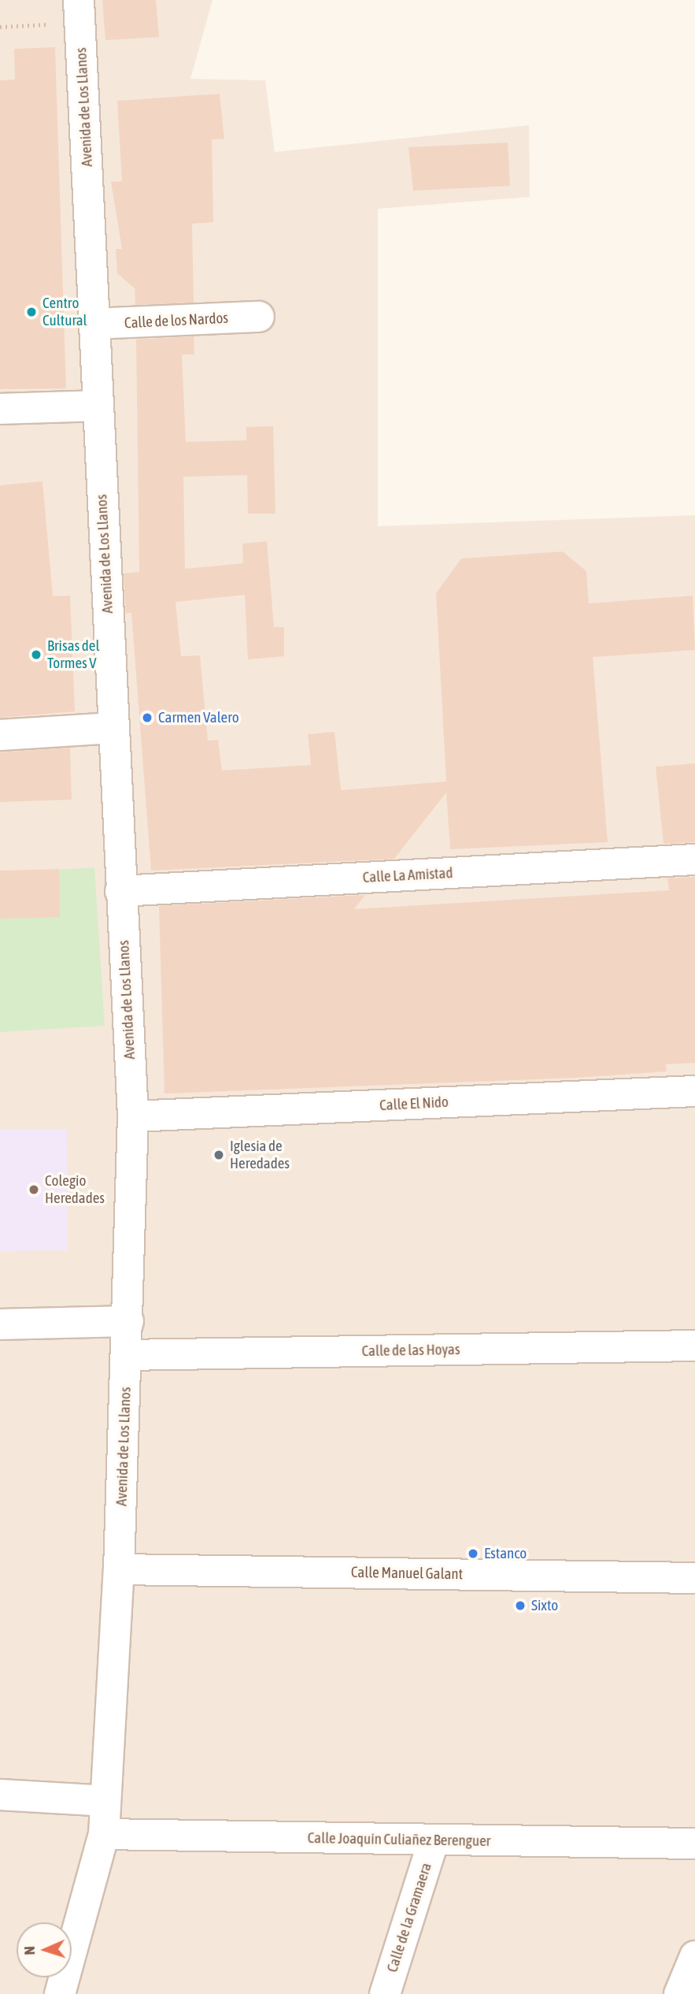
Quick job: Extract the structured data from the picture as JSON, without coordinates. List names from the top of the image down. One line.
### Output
{"streets":{"street":["Avenida de Los Llanos","Calle de los Nardos","Calle La Amistad","Calle El Nido","Calle de las Hoyas","Calle Manuel Galant","Calle Joaquín Culiañez Berenguer","Calle de la Gramaera"]},"crossings":[["Avenida de Los Llanos","Calle de los Nardos"],["Avenida de Los Llanos","Calle La Amistad"],["Avenida de Los Llanos","Calle El Nido"],["Avenida de Los Llanos","Calle de las Hoyas"],["Avenida de Los Llanos","Calle Manuel Galant"],["Avenida de Los Llanos","Calle Joaquín Culiañez Berenguer"],["Calle Joaquín Culiañez Berenguer","Calle de la Gramaera"]],"places":["Centro Cultural","Brisas del Tormes V","Carmen Valero","Iglesia de Heredades","Colegio Heredades","Estanco","Sixto"],"north":"left"}
